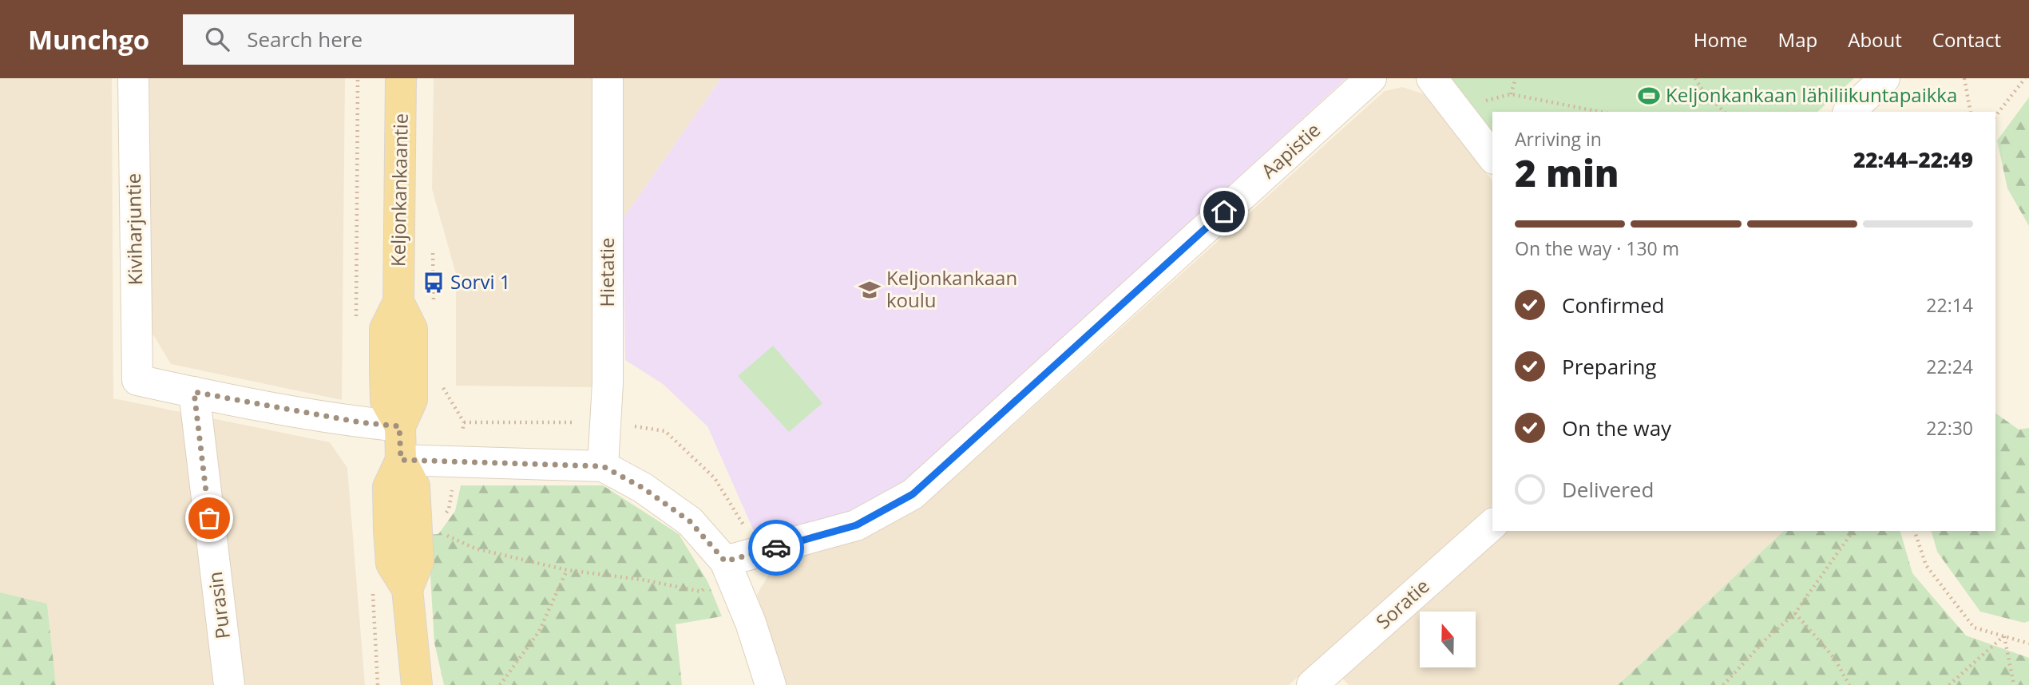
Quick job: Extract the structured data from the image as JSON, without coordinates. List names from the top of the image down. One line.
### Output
{"streets":{"main road":["Keljonkankaantie"],"street":["Aapistie","Kiviharjuntie","Hietatie","Soratie","Purasin"]},"crossings":[["Kiviharjuntie","Purasin"]],"places":{"sports":["Keljonkankaan lähiliikuntapaikka"],"bus stop":["Sorvi 1"],"school or university":["Keljonkankaan koulu"]},"north":"top","page":{"header":"Munchgo","search":"Search here","nav":["Home","Map","About","Contact"],"heading":["2 min","Arriving in","22:44–22:49"],"bar":"On the way · 130 m","list":[["Confirmed","22:14"],["Preparing","22:24"],["On the way","22:30"],"Delivered"]}}
